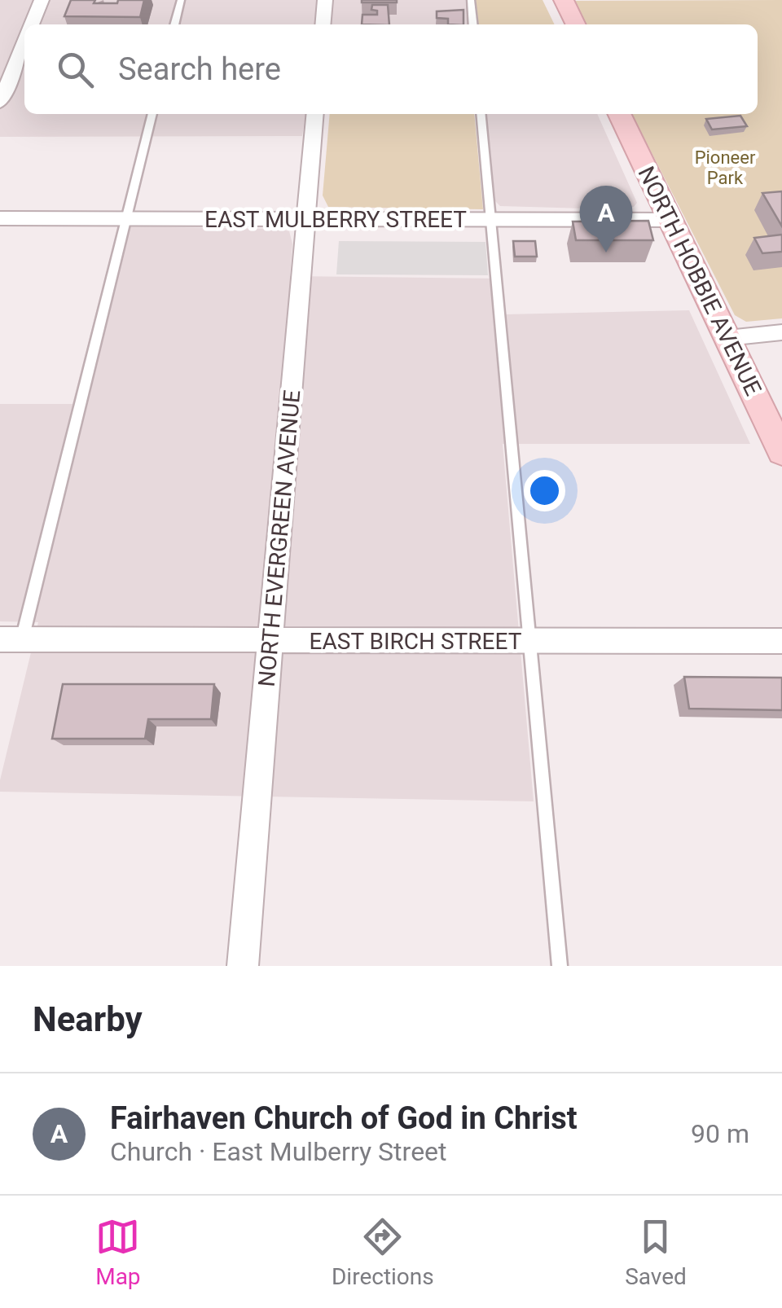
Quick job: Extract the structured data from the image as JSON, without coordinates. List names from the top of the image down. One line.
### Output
{"streets":{"main road":["NORTH HOBBIE AVENUE"],"street":["EAST MULBERRY STREET","NORTH EVERGREEN AVENUE","EAST BIRCH STREET"]},"crossings":[["EAST MULBERRY STREET","NORTH HOBBIE AVENUE"],["EAST MULBERRY STREET","NORTH EVERGREEN AVENUE"],["NORTH EVERGREEN AVENUE","EAST BIRCH STREET"]],"parks":["Pioneer Park"],"page":{"search":"Search here","pins":"A","heading":"Nearby","list":[{"mark":"A","name":"Fairhaven Church of God in Christ","note":"Church · East Mulberry Street","value":"90 m"}],"nav":["Map","Directions","Saved"]}}
